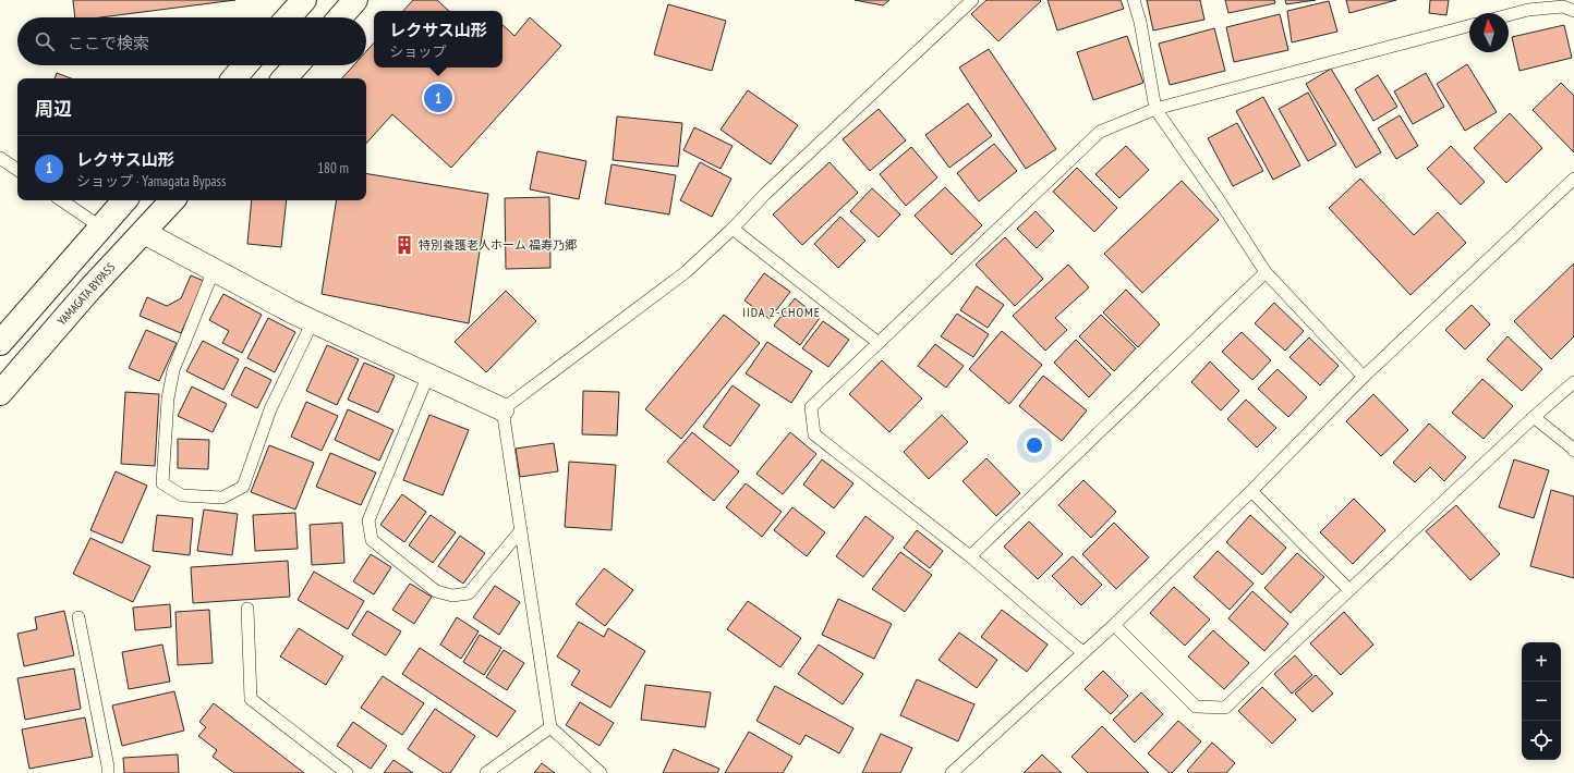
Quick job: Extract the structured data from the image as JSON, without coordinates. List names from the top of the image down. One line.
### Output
{"streets":{"highway":["YAMAGATA BYPASS"]},"districts":["IIDA 2-CHOME"],"places":{"building":["特別養護老人ホーム 福寿乃郷"]},"north":"top","page":{"popup":["レクサス山形","ショップ"],"search":"ここで検索","heading":"周辺","pins":"1","list":[{"mark":"1","name":"レクサス山形","note":"ショップ · Yamagata Bypass","value":"180 m"}],"map_buttons":["+","−"]}}
